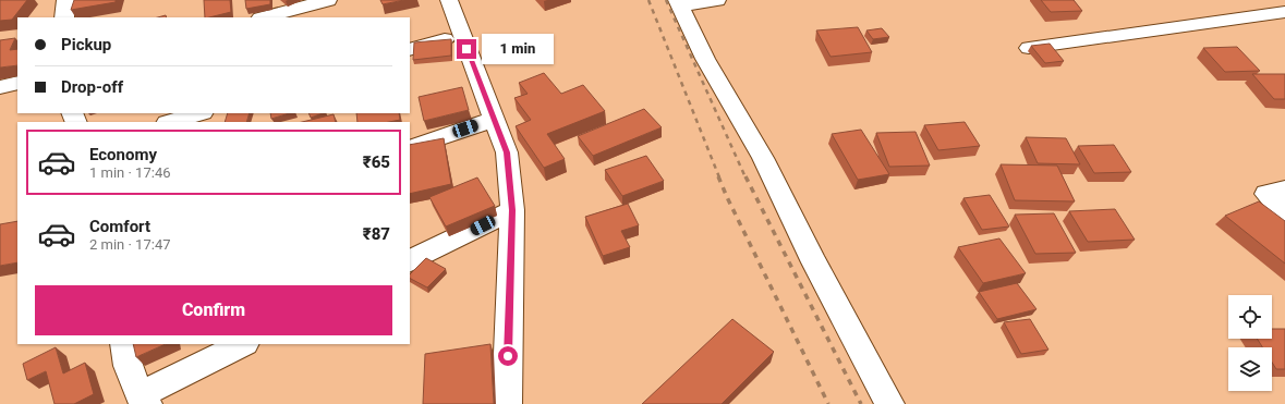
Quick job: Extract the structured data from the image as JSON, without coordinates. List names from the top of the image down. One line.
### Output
{"page":{"banner":["Pickup","Drop-off"],"bubble":"1 min","list":[{"name":"Economy","note":"1 min · 17:46","value":"₹65"},{"name":"Comfort","note":"2 min · 17:47","value":"₹87"}],"buttons":"Confirm"}}
